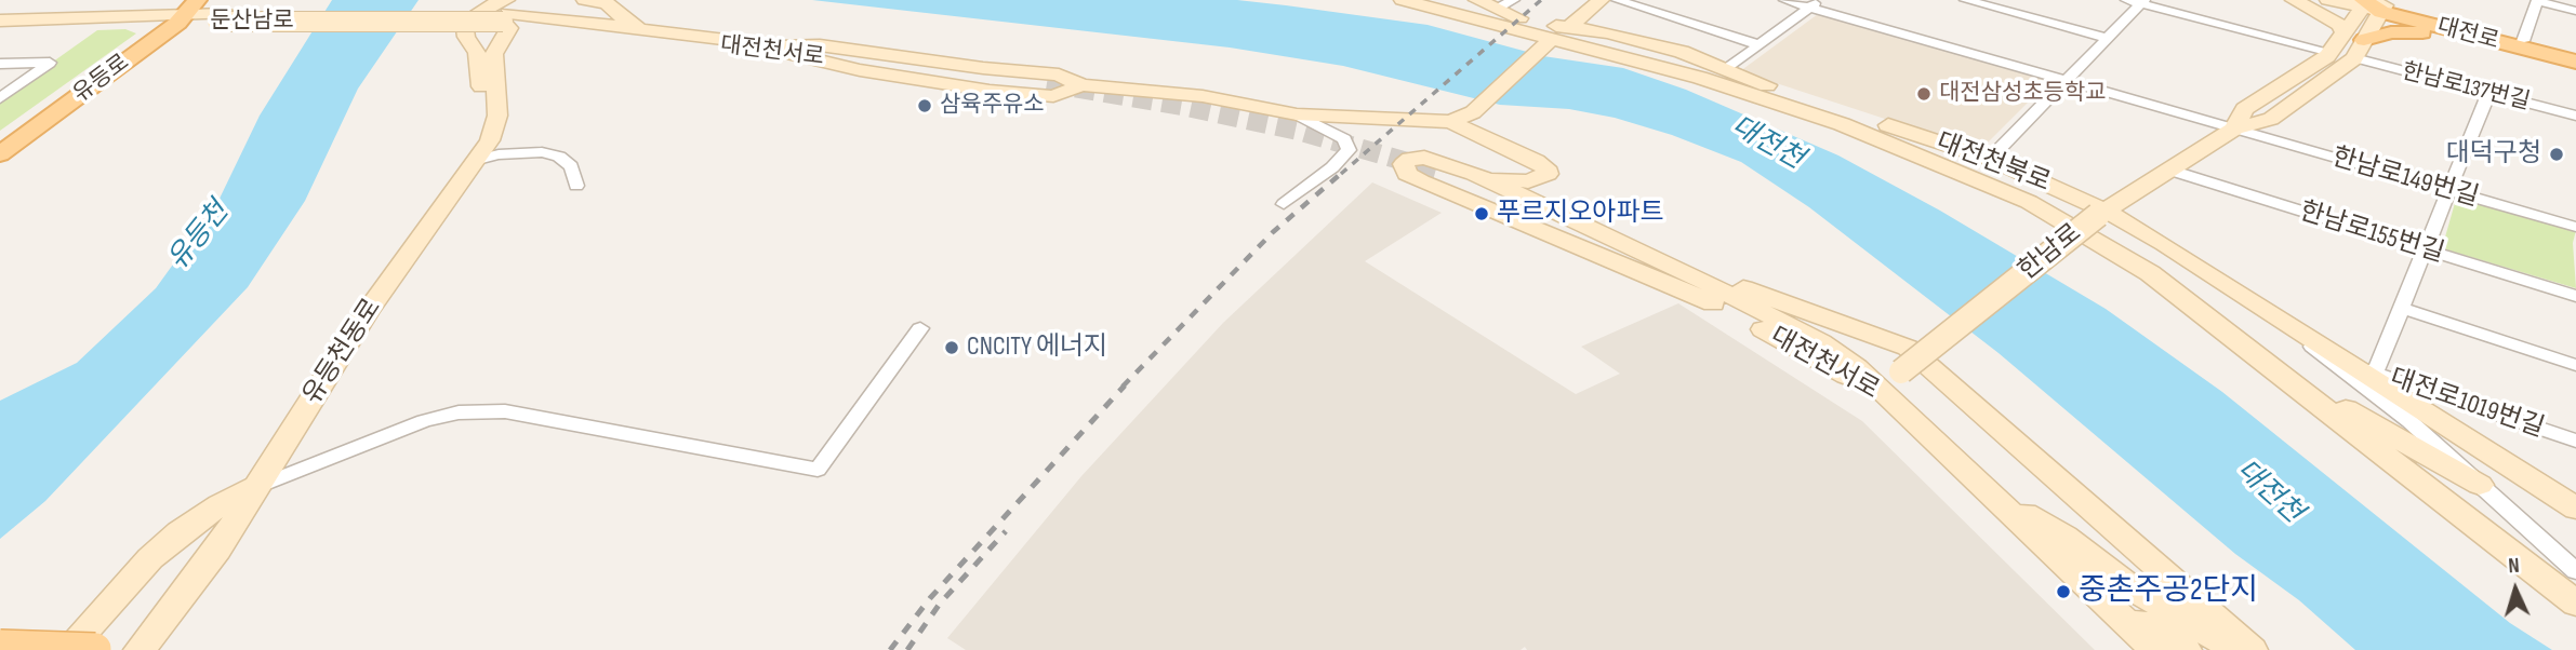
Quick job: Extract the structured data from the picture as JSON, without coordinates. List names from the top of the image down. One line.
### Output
{"streets":{"main road":["둔산남로","대전로","대전천서로","유등로","대전천북로","한남로","유등천동로"],"street":["한남로137번길","한남로149번길","한남로155번길","대전로1019번길"]},"crossings":[["둔산남로","대전천서로"],["둔산남로","유등로"],["둔산남로","유등천동로"],["대전로","한남로"],["대전천서로","한남로"],["대전천서로","유등천동로"],["한남로137번길","한남로"],["대전천북로","한남로"],["대전천북로","대전로1019번길"],["한남로149번길","한남로"],["한남로155번길","한남로"]],"water":["대전천","유등천"],"places":["대전삼성초등학교","삼육주유소","대덕구청","푸르지오아파트","CNCITY 에너지","중촌주공2단지"],"north":"top"}
